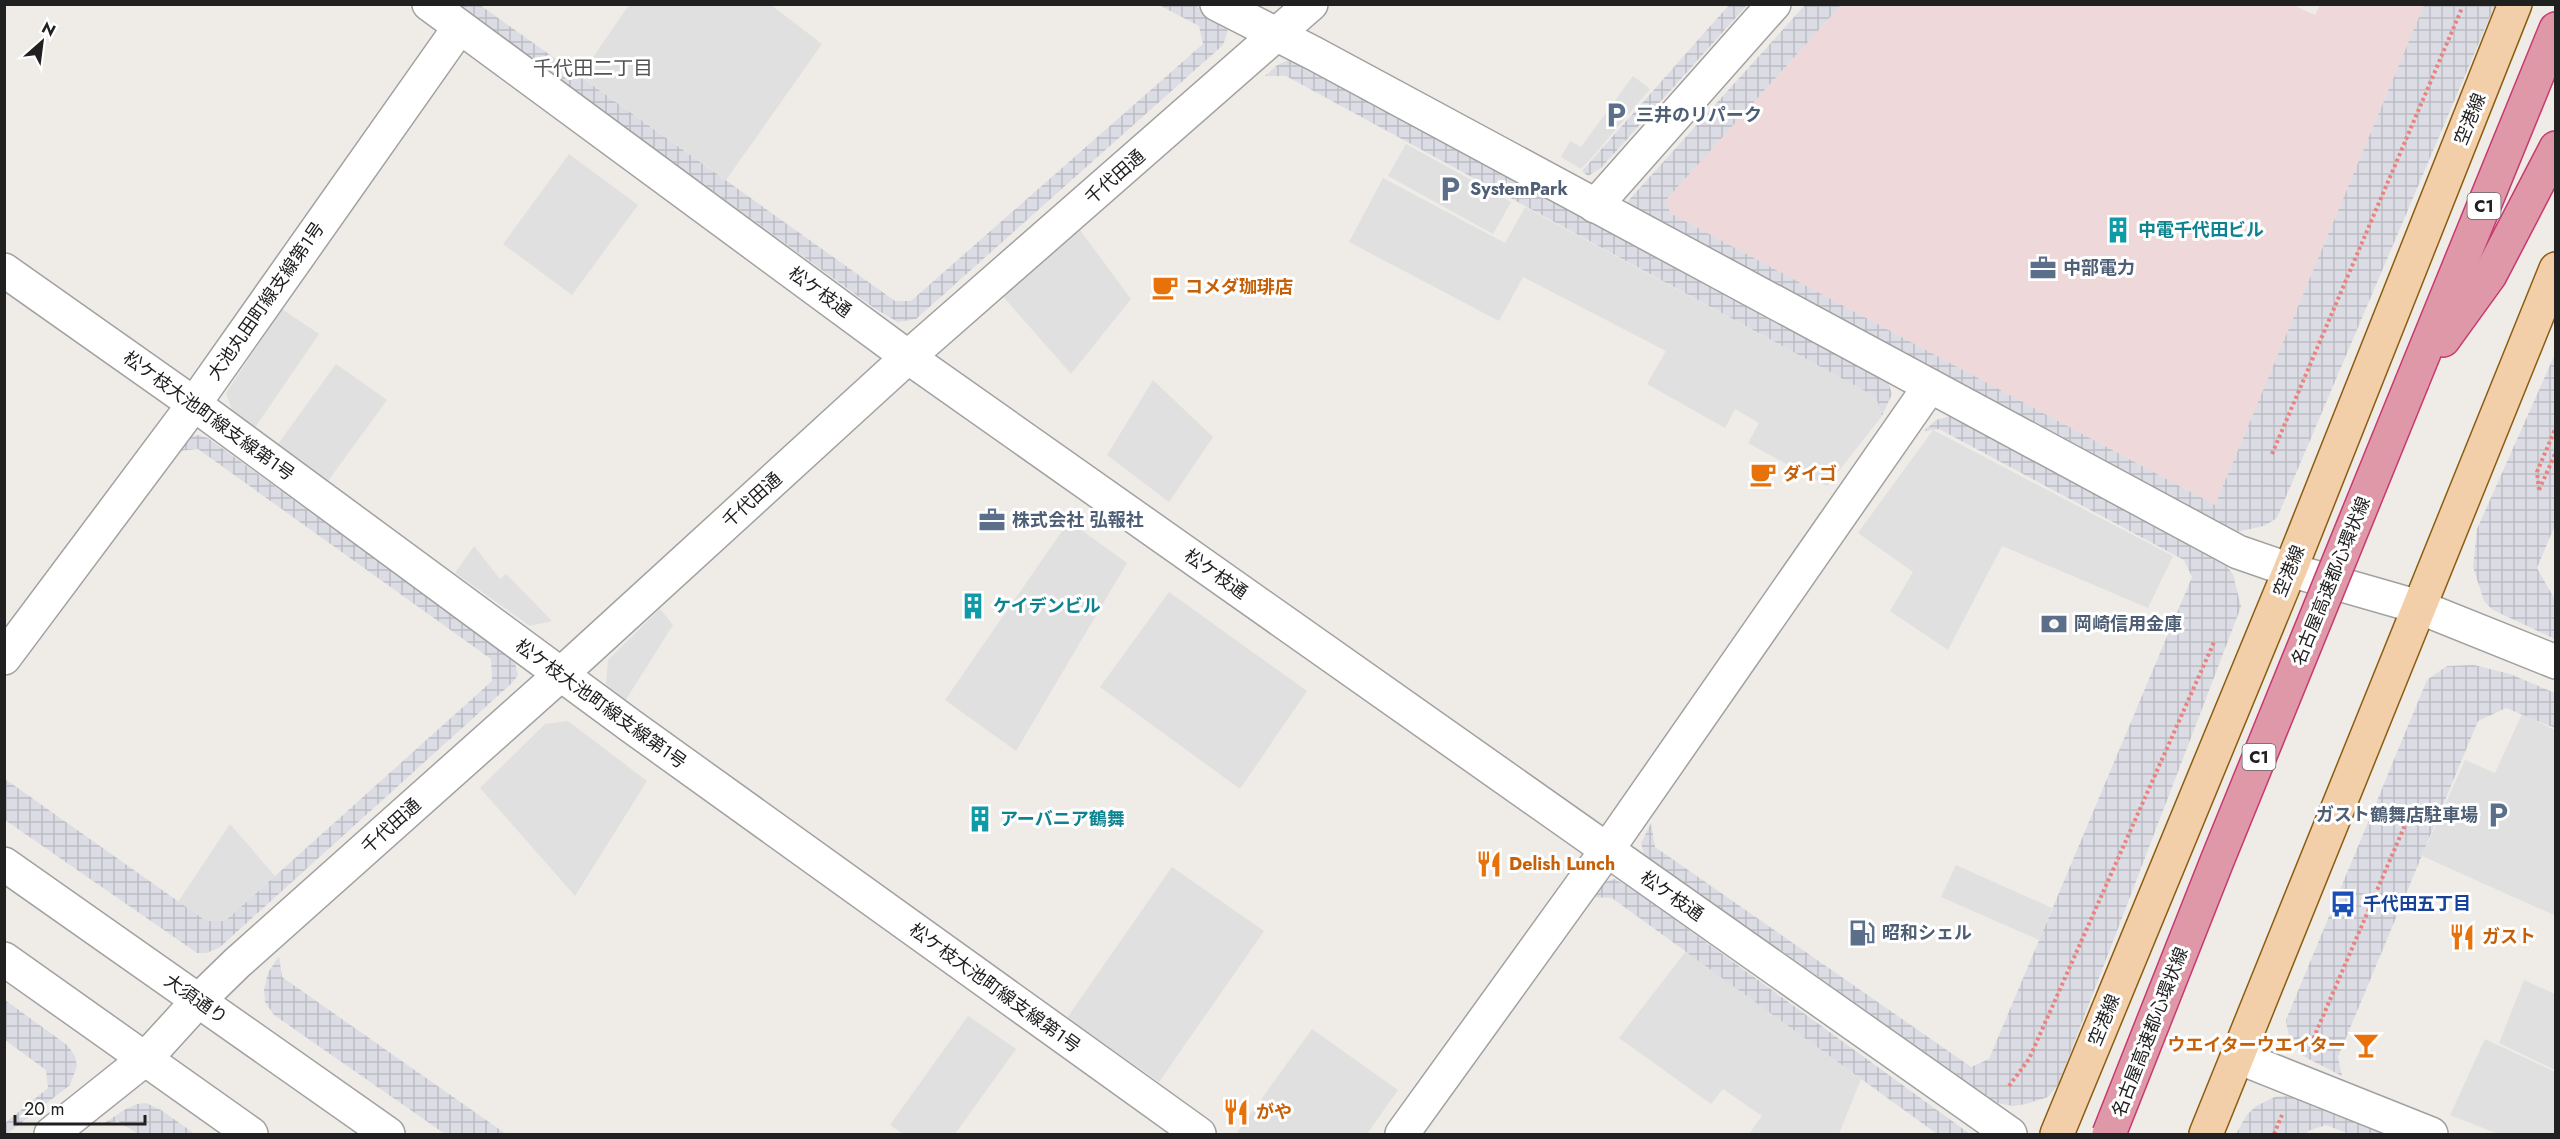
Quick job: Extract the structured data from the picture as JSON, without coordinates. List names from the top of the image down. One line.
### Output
{"streets":{"highway":["C1","名古屋高速都心環状線"],"main road":["空港線"],"street":["千代田通","松ケ枝通","大池丸田町線支線第1号","松ケ枝大池町線支線第1号","大須通り"]},"crossings":[["千代田通","松ケ枝通"],["千代田通","松ケ枝大池町線支線第1号"],["千代田通","大須通り"],["松ケ枝通","大池丸田町線支線第1号"],["大池丸田町線支線第1号","松ケ枝大池町線支線第1号"]],"districts":["千代田二丁目"],"places":{"parking":["三井のリパーク","SystemPark","ガスト鶴舞店駐車場"],"building":["中電千代田ビル","ケイデンビル","アーバニア鶴舞"],"office":["中部電力","株式会社 弘報社"],"cafe":["コメダ珈琲店","ダイゴ"],"bank":["岡崎信用金庫"],"restaurant":["Delish Lunch","ガスト","がや"],"bus stop":["千代田五丁目"],"fuel station":["昭和シェル"],"bar":["ウエイターウエイター"]},"scale_bar":"20 m","north":"top right"}
